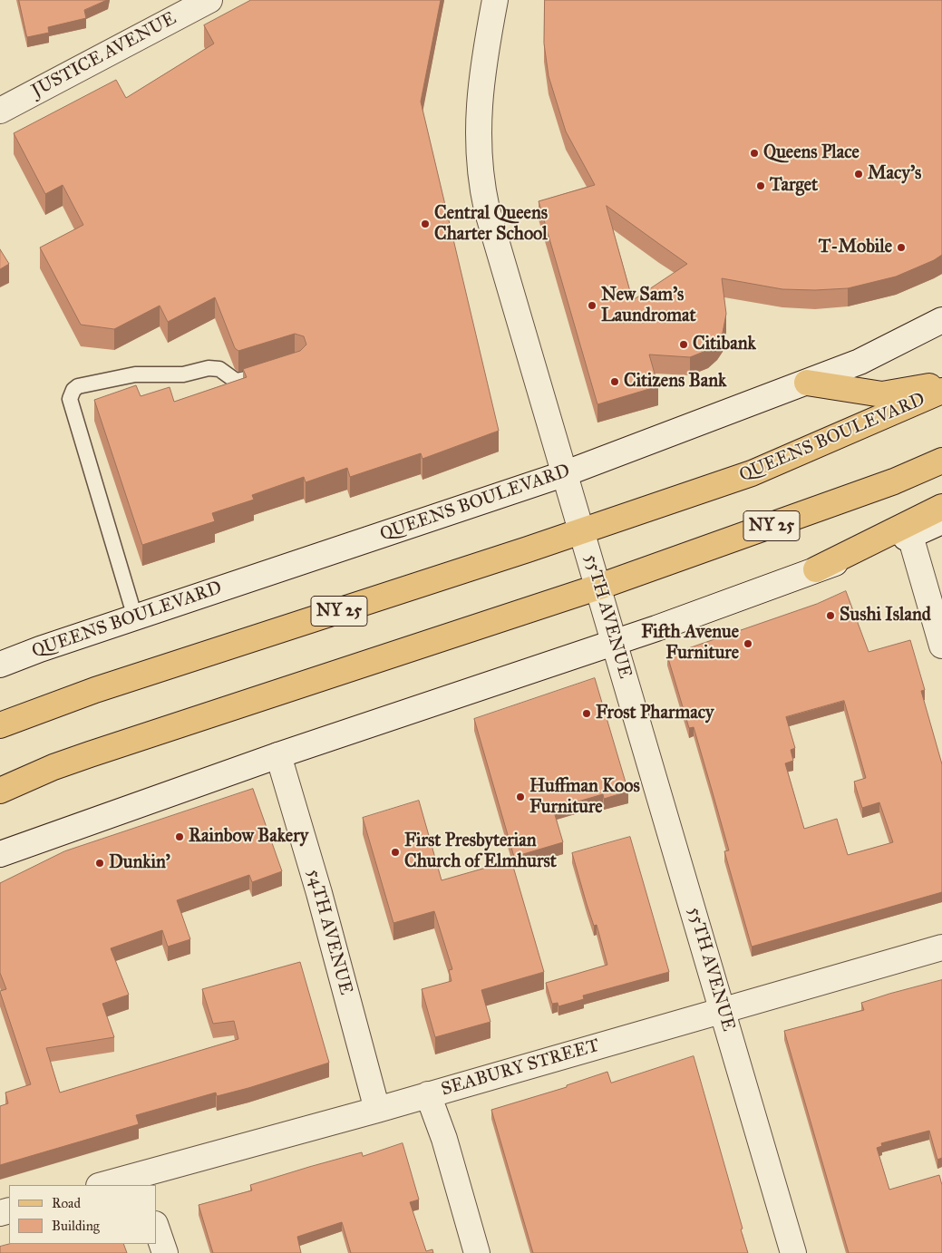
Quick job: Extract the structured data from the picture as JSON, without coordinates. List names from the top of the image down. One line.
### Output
{"streets":{"main road":["QUEENS BOULEVARD","NY 25"],"street":["JUSTICE AVENUE","55TH AVENUE","54TH AVENUE","SEABURY STREET"]},"crossings":[["QUEENS BOULEVARD","55TH AVENUE"],["NY 25","55TH AVENUE"],["55TH AVENUE","SEABURY STREET"],["54TH AVENUE","SEABURY STREET"]],"places":["Queens Place","Macy's","Target","Central Queens Charter School","T-Mobile","New Sam's Laundromat","Citibank","Citizens Bank","Sushi Island","Fifth Avenue Furniture","Frost Pharmacy","Huffman Koos Furniture","Rainbow Bakery","First Presbyterian Church of Elmhurst","Dunkin'"],"legend":["Road","Building"]}
